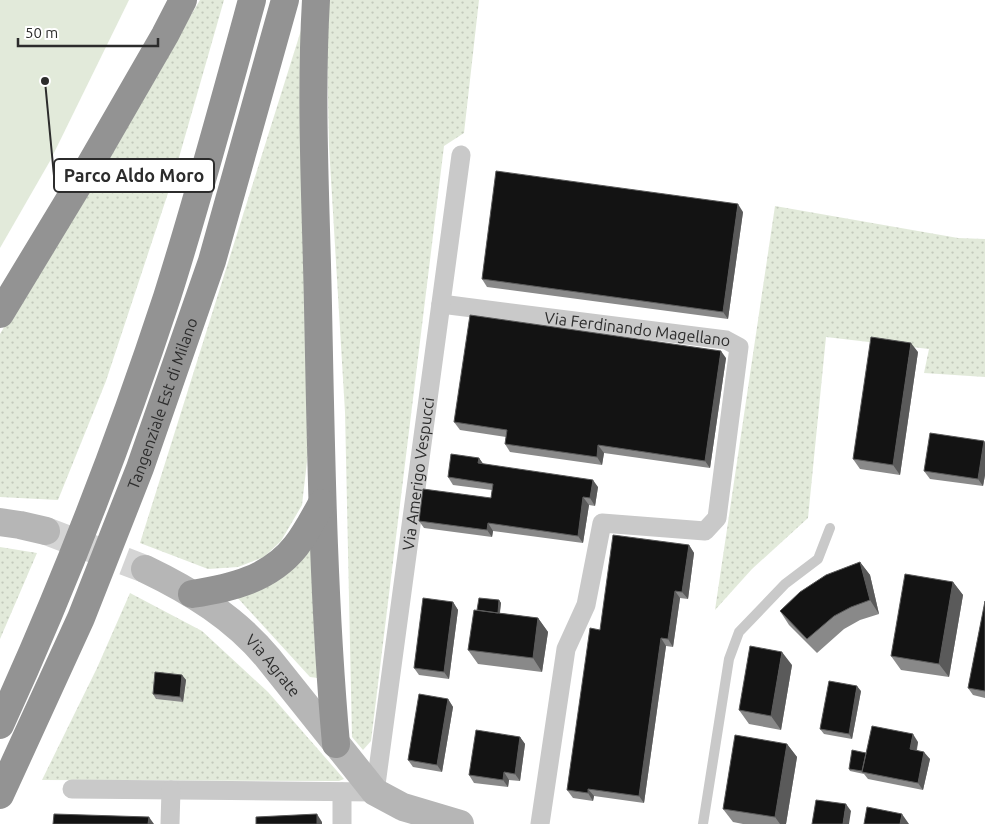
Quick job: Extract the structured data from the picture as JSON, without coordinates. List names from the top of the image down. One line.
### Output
{"streets":{"highway":["Tangenziale Est di Milano"],"street":["Via Ferdinando Magellano","Via Amerigo Vespucci","Via Agrate"]},"crossings":[["Via Ferdinando Magellano","Via Amerigo Vespucci"],["Via Amerigo Vespucci","Via Agrate"]],"places":["Parco Aldo Moro"],"scale_bar":"50 m"}
